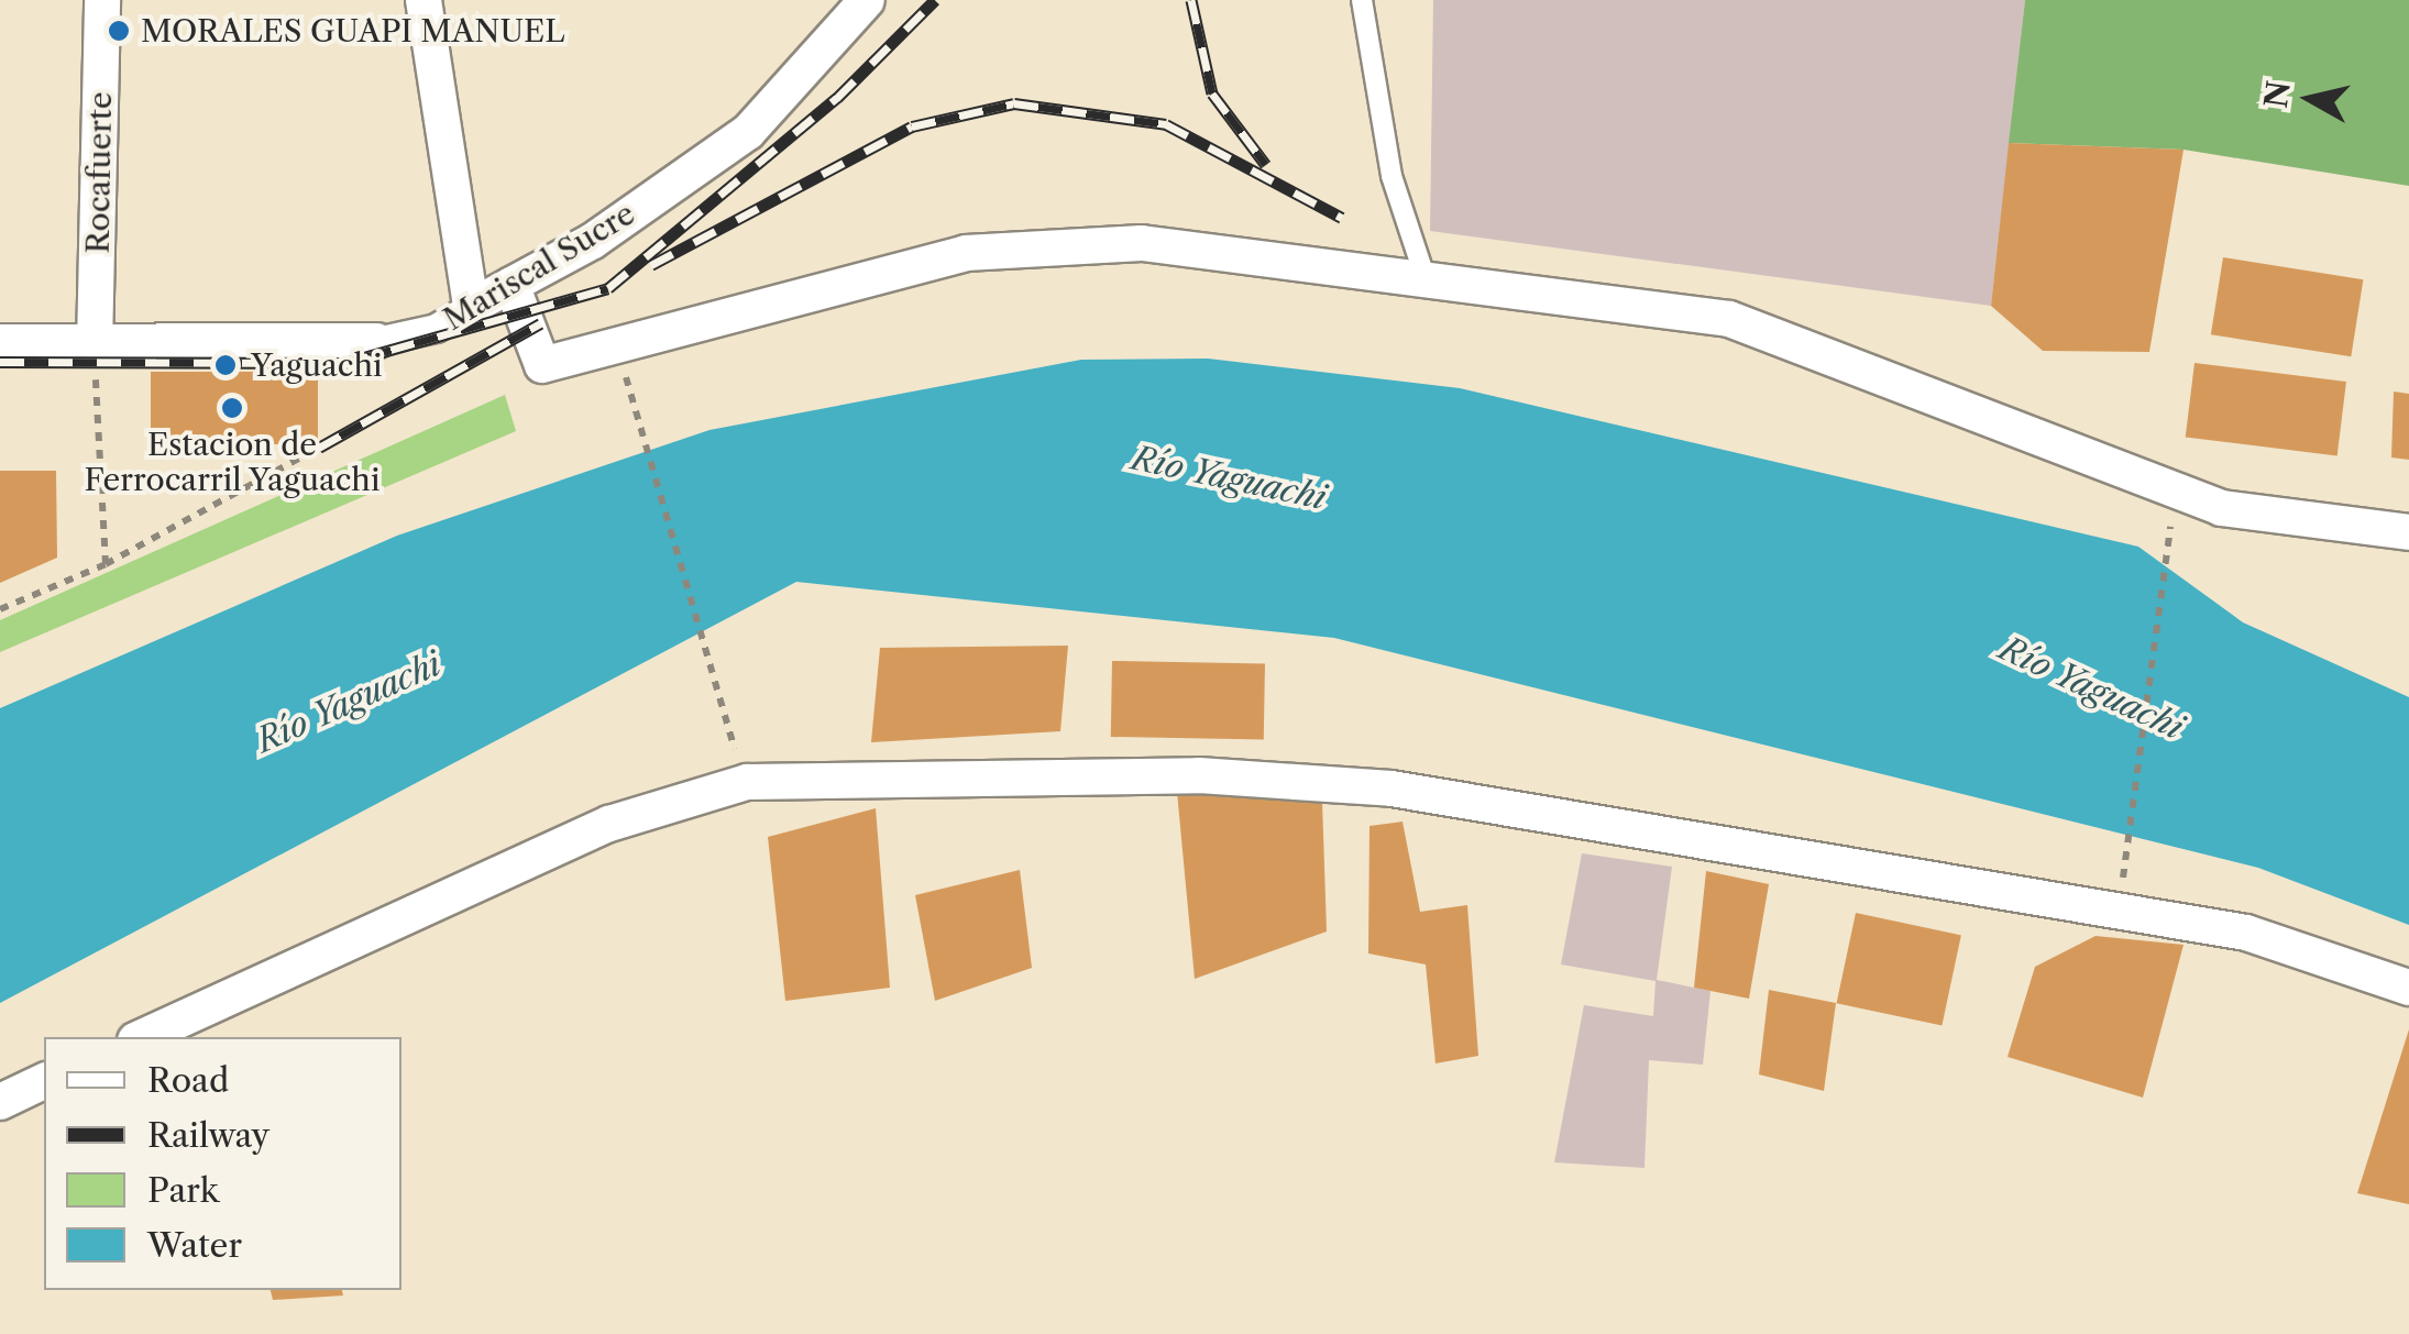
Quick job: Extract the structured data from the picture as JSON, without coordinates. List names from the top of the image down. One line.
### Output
{"streets":{"street":["Rocafuerte","Mariscal Sucre"]},"crossings":[["Rocafuerte","Mariscal Sucre"]],"water":["Río Yaguachi"],"places":["MORALES GUAPI MANUEL","Yaguachi","Estacion de Ferrocarril Yaguachi"],"legend":["Road","Railway","Park","Water"],"north":"left"}
